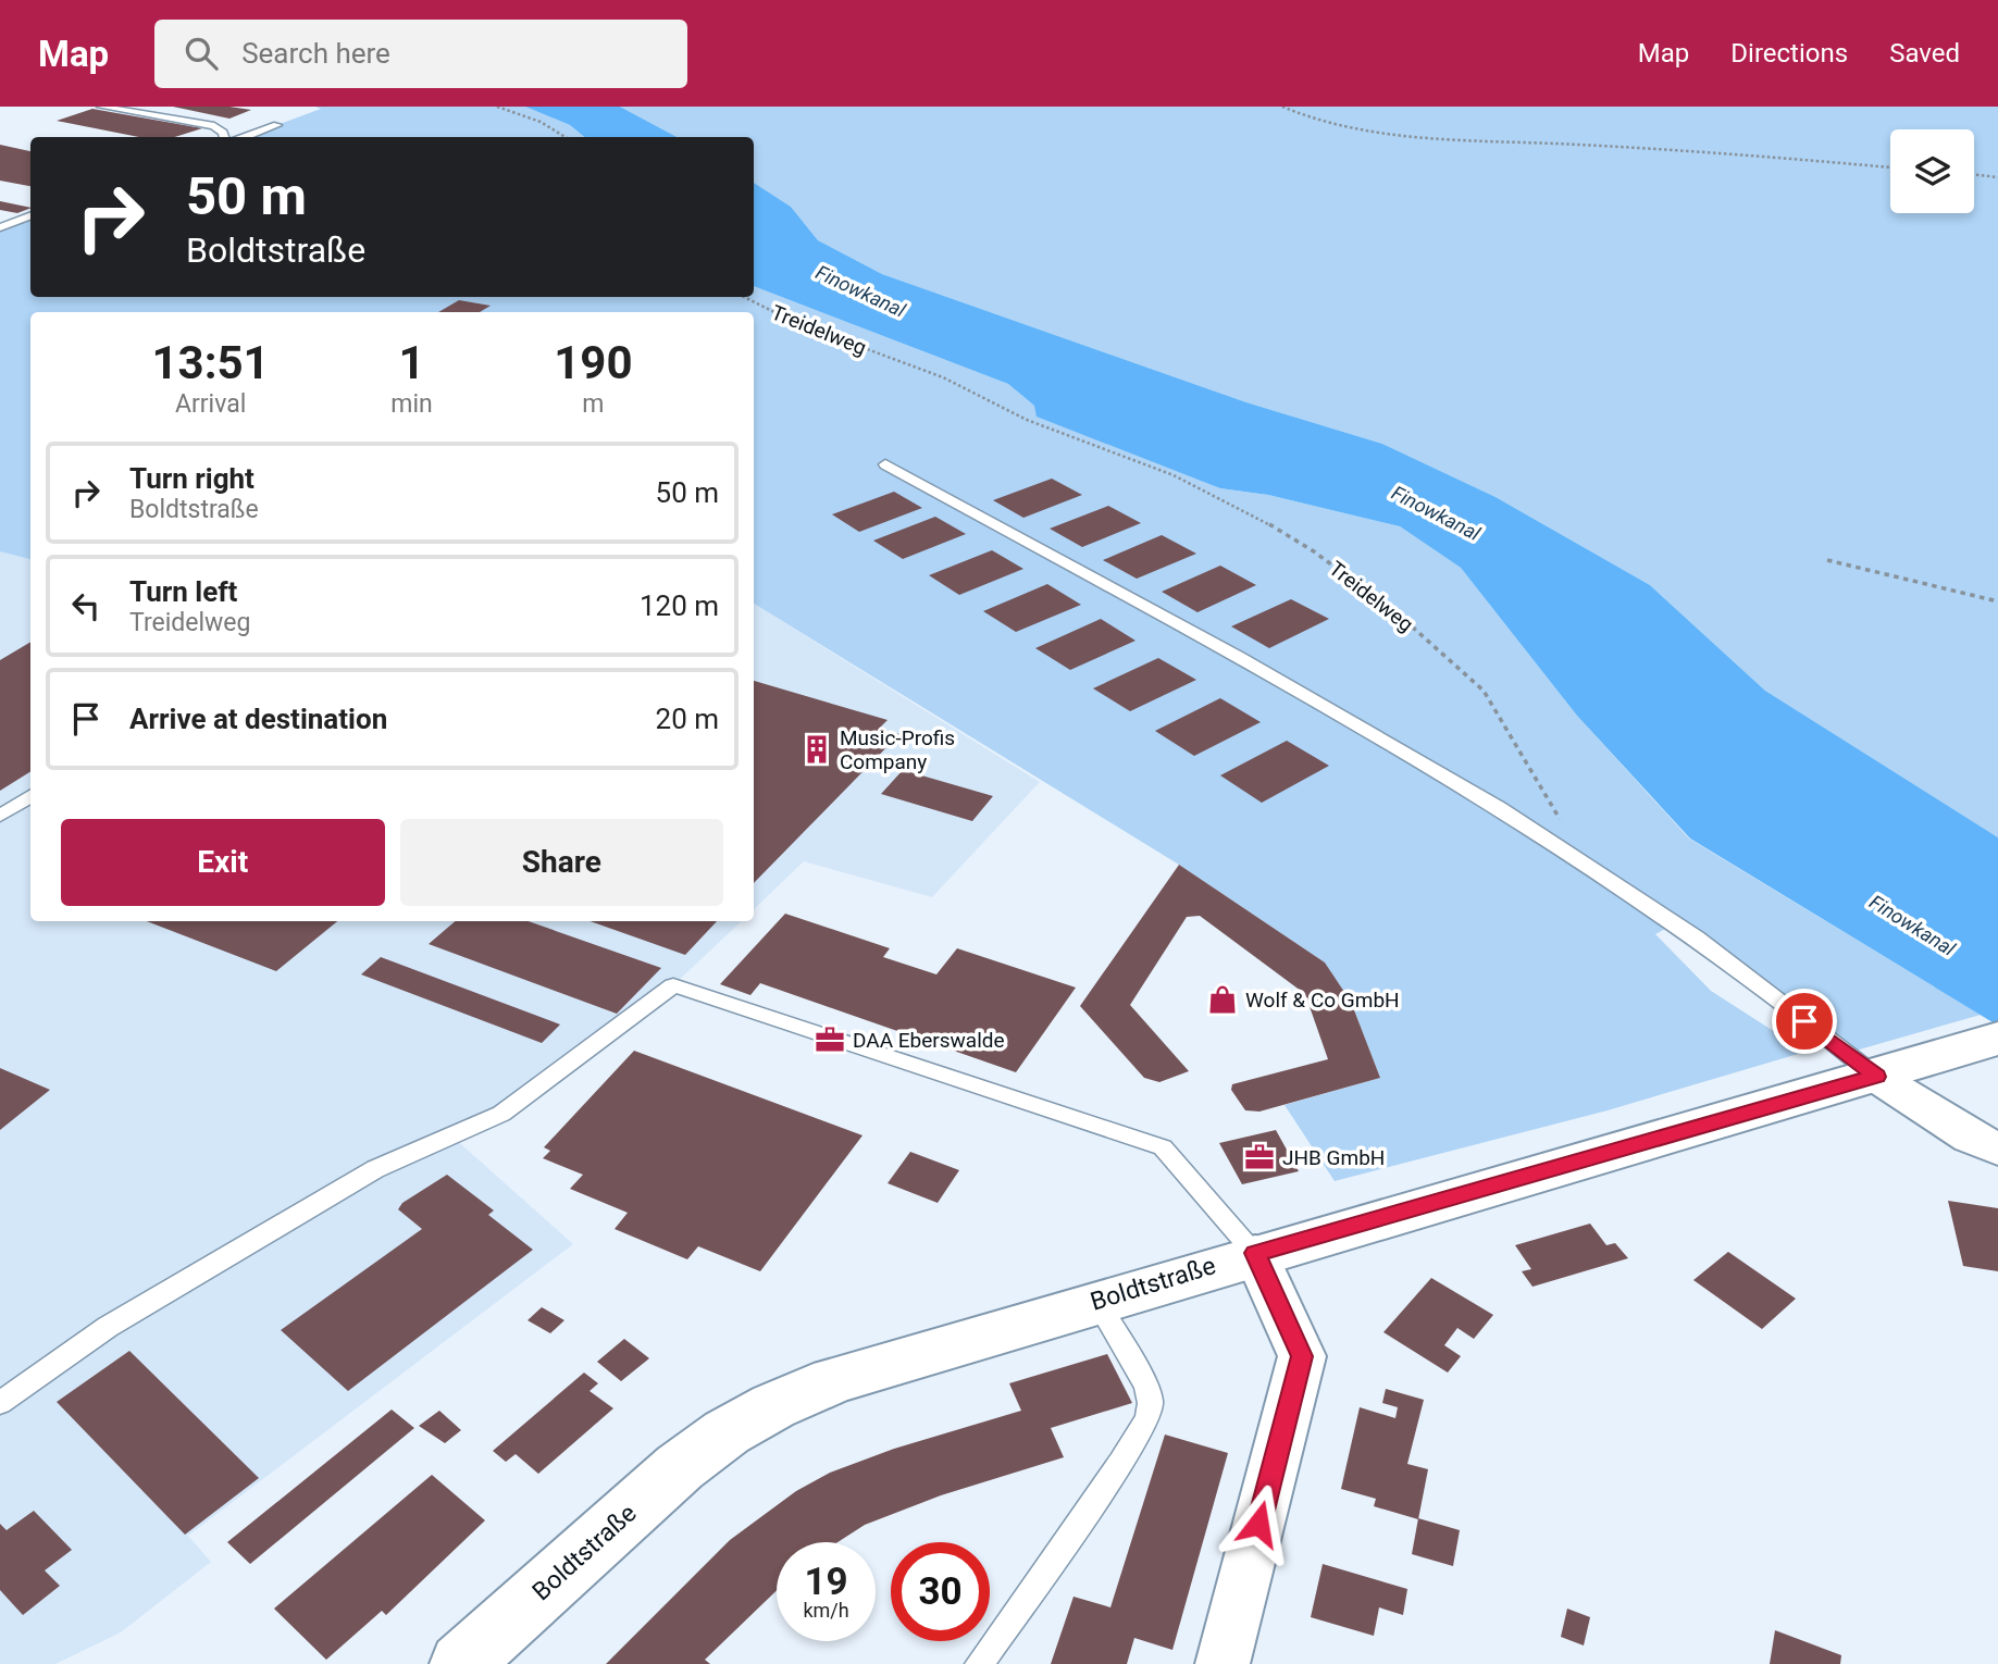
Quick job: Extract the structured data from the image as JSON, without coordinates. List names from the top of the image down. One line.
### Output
{"streets":{"main road":["Boldtstraße"],"path":["Treidelweg"]},"water":["Finowkanal"],"places":{"building":["Music-Profis Company"],"shop":["Wolf & Co GmbH"],"office":["DAA Eberswalde","JHB GmbH"]},"page":{"header":"Map","search":"Search here","nav":["Map","Directions","Saved"],"turn":["50 m","Boldtstraße"],"eta":["13:51","Arrival","1","min","190","m"],"list":[{"name":"Turn right","note":"Boldtstraße","value":"50 m"},{"name":"Turn left","note":"Treidelweg","value":"120 m"},{"name":"Arrive at destination","value":"20 m"}],"buttons":["Exit","Share"],"speed":"19 km/h","limit":"30"}}
